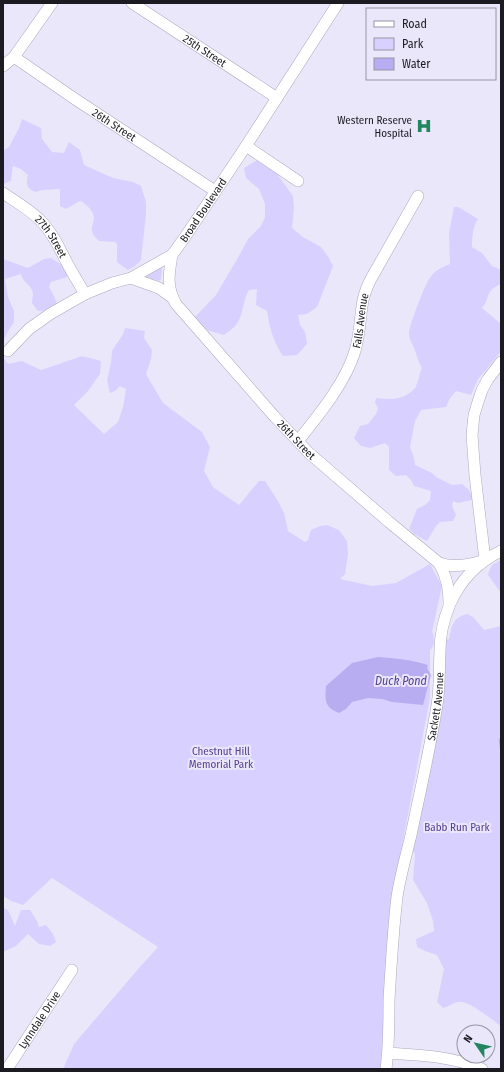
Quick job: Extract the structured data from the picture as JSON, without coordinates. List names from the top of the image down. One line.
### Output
{"streets":{"street":["25th Street","26th Street","Broad Boulevard","27th Street","Falls Avenue","Sackett Avenue","Lynndale Drive"]},"crossings":[["25th Street","Broad Boulevard"],["26th Street","Broad Boulevard"],["26th Street","Falls Avenue"],["26th Street","Sackett Avenue"],["Broad Boulevard","27th Street"]],"water":["Duck Pond"],"parks":["Chestnut Hill Memorial Park","Babb Run Park"],"places":{"hospital":["Western Reserve Hospital"]},"legend":["Road","Park","Water"],"north":"top left"}
